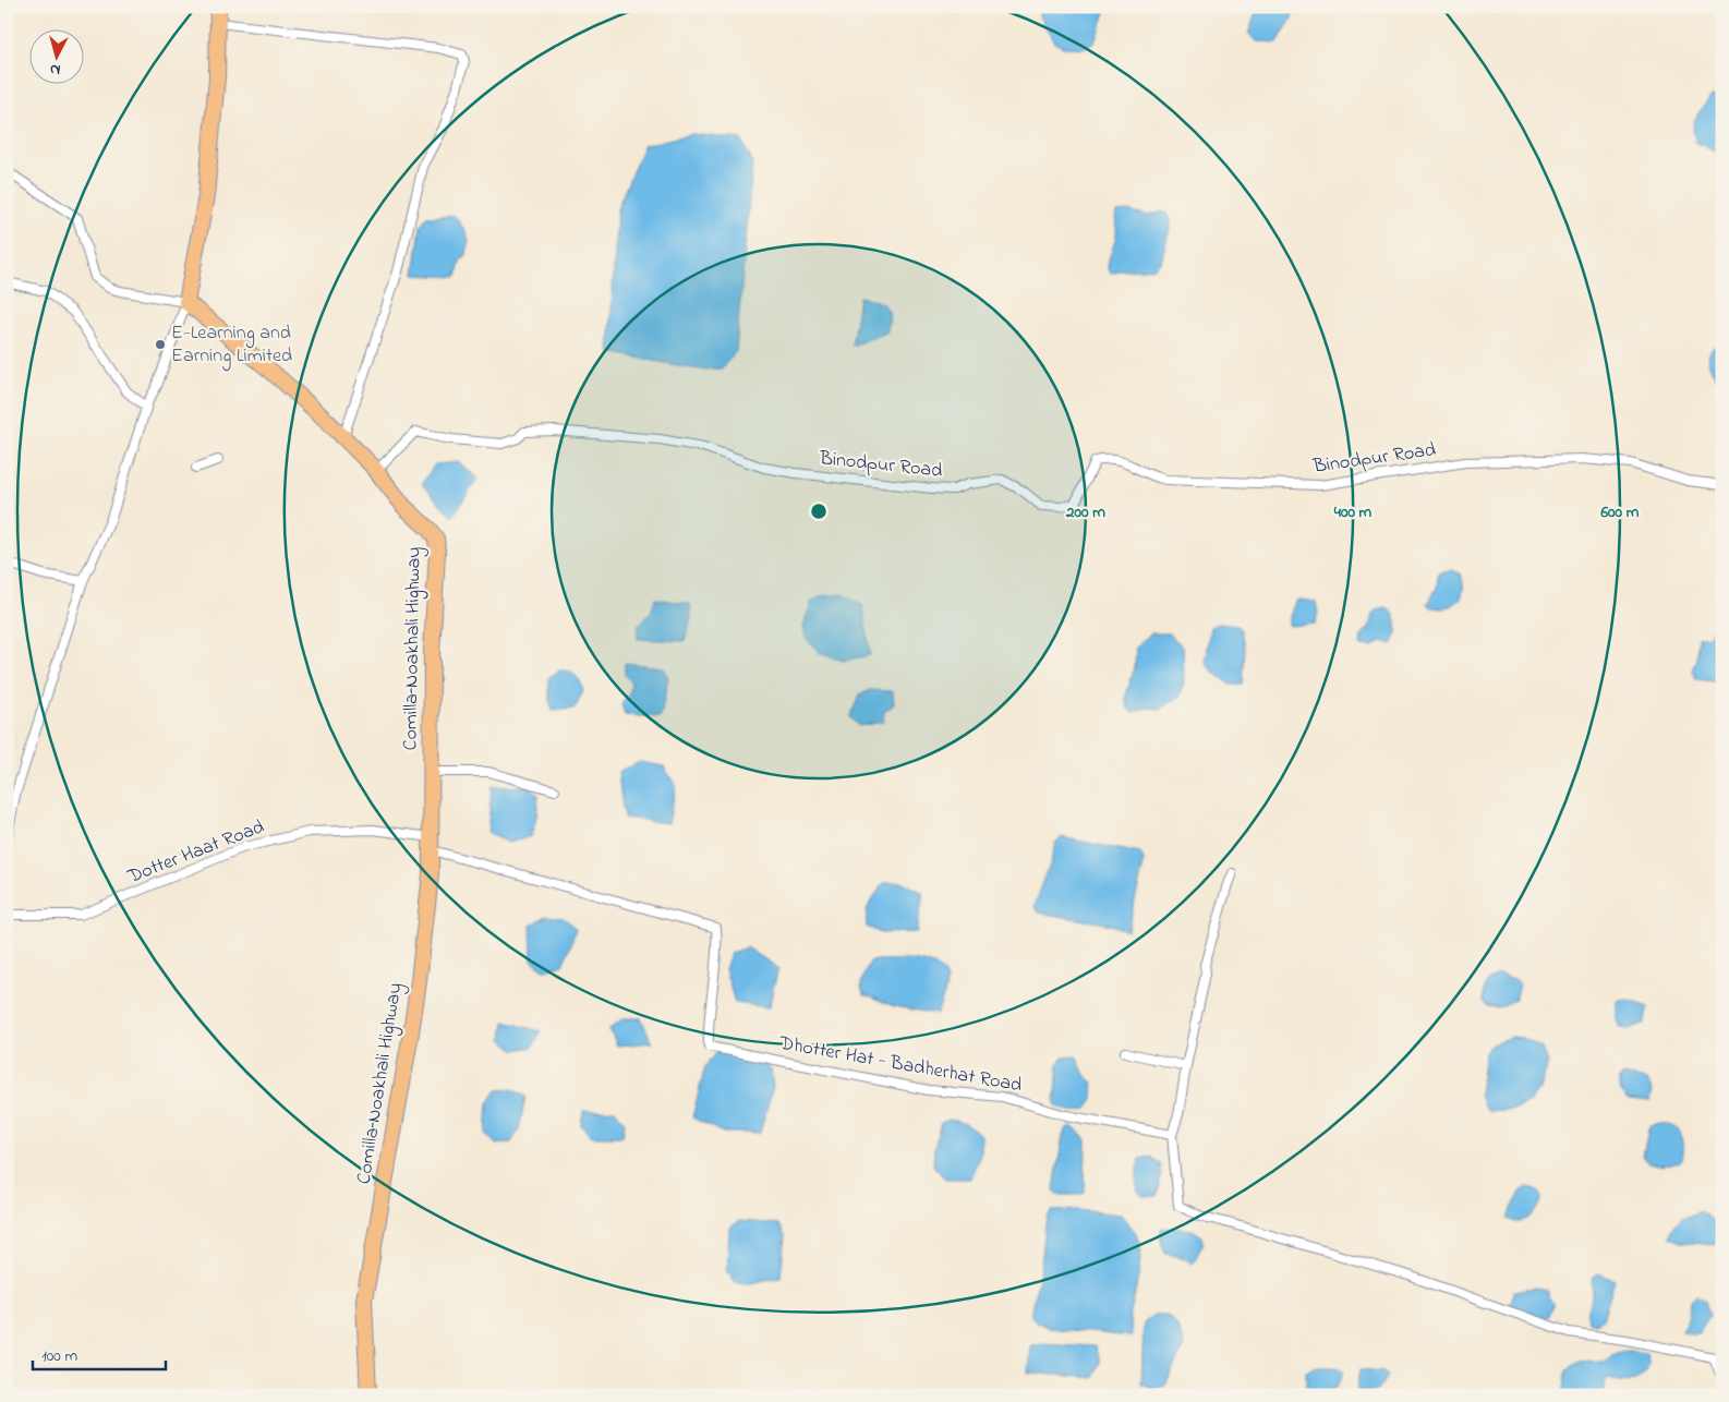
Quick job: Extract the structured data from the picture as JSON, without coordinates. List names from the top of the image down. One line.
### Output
{"streets":{"highway":["Comilla–Noakhali Highway"],"street":["Binodpur Road","Dotter Haat Road","Dhotter Hat - Badherhat Road"]},"crossings":[["Binodpur Road","Comilla–Noakhali Highway"],["Comilla–Noakhali Highway","Dotter Haat Road"],["Comilla–Noakhali Highway","Dhotter Hat - Badherhat Road"],["Dotter Haat Road","Dhotter Hat - Badherhat Road"]],"places":["E-Learning and Earning Limited"],"scale_bar":"100 m","north":"bottom","rings":["200 m","400 m","600 m"]}
